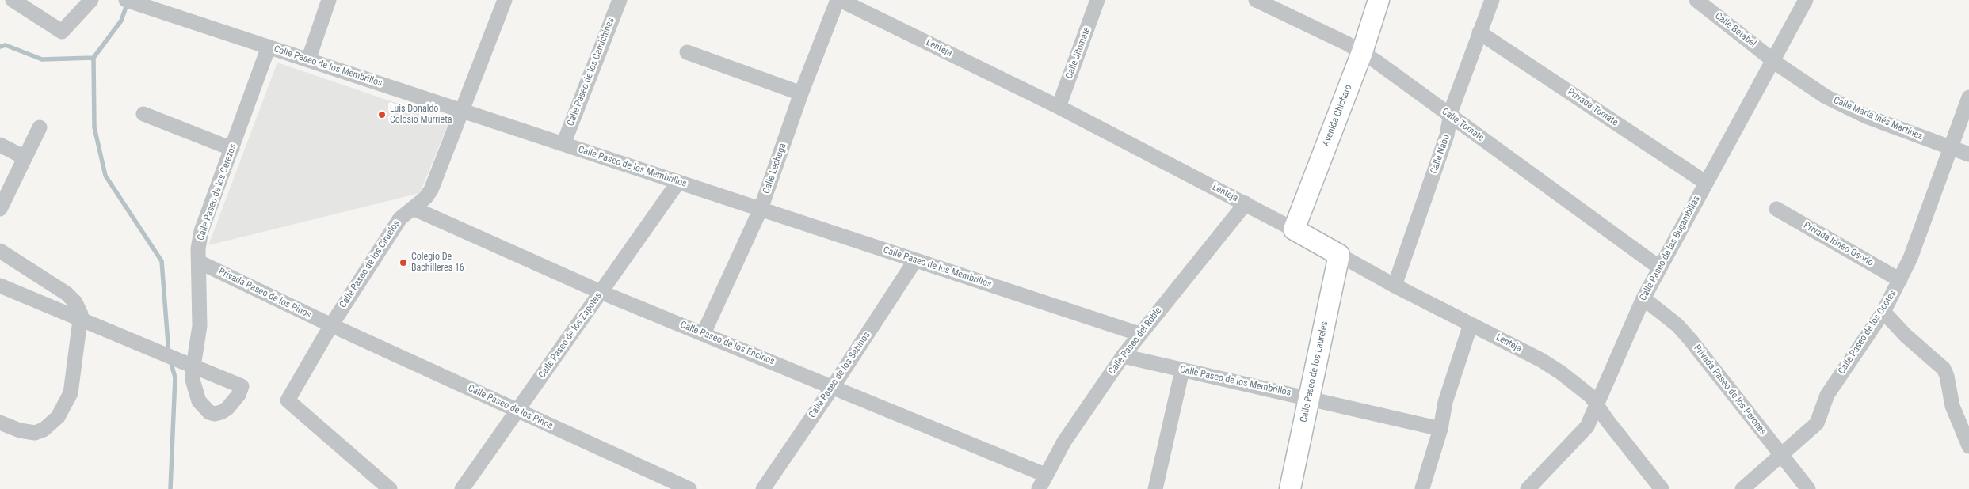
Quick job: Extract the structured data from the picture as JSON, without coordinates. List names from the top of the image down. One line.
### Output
{"streets":{"street":["Calle Betabel","Lenteja","Calle Jitomate","Calle Paseo de los Membrillos","Calle Paseo de los Camichines","Privada Tomate","Avenida Chícharo","Calle María Inés Martínez","Calle Tomate","Calle Nabo","Calle Lechuga","Calle Paseo de los Cerezos","Privada Irineo Osorio","Calle Paseo de las Bugambilias","Calle Paseo de los Ciruelos","Privada Paseo de los Pinos","Calle Paseo de los Ocotes","Calle Paseo de los Zapotes","Calle Paseo del Roble","Calle Paseo de los Encinos","Calle Paseo de los Laureles","Calle Paseo de los Sabinos","Privada Paseo de los Perones","Calle Paseo de los Pinos"]},"crossings":[["Calle Betabel","Calle María Inés Martínez"],["Calle Betabel","Calle Paseo de las Bugambilias"],["Lenteja","Calle Jitomate"],["Lenteja","Avenida Chícharo"],["Lenteja","Calle Nabo"],["Lenteja","Calle Lechuga"],["Lenteja","Calle Paseo de las Bugambilias"],["Lenteja","Calle Paseo del Roble"],["Lenteja","Calle Paseo de los Laureles"],["Calle Paseo de los Membrillos","Calle Paseo de los Camichines"],["Calle Paseo de los Membrillos","Calle Lechuga"],["Calle Paseo de los Membrillos","Calle Paseo de los Cerezos"],["Calle Paseo de los Membrillos","Calle Paseo de los Ciruelos"],["Calle Paseo de los Membrillos","Calle Paseo de los Zapotes"],["Calle Paseo de los Membrillos","Calle Paseo del Roble"],["Calle Paseo de los Membrillos","Calle Paseo de los Laureles"],["Calle Paseo de los Membrillos","Calle Paseo de los Sabinos"],["Privada Tomate","Calle Nabo"],["Privada Tomate","Calle Paseo de las Bugambilias"],["Avenida Chícharo","Calle Tomate"],["Calle María Inés Martínez","Calle Paseo de las Bugambilias"],["Calle María Inés Martínez","Calle Paseo de los Ocotes"],["Calle Tomate","Calle Nabo"],["Calle Tomate","Calle Paseo de las Bugambilias"],["Calle Lechuga","Calle Paseo de los Encinos"],["Calle Paseo de los Cerezos","Privada Paseo de los Pinos"],["Privada Irineo Osorio","Calle Paseo de los Ocotes"],["Calle Paseo de las Bugambilias","Privada Paseo de los Perones"],["Calle Paseo de los Ciruelos","Privada Paseo de los Pinos"],["Calle Paseo de los Ciruelos","Calle Paseo de los Encinos"],["Calle Paseo de los Ciruelos","Calle Paseo de los Pinos"],["Privada Paseo de los Pinos","Calle Paseo de los Pinos"],["Calle Paseo de los Ocotes","Privada Paseo de los Perones"],["Calle Paseo de los Zapotes","Calle Paseo de los Encinos"],["Calle Paseo de los Zapotes","Calle Paseo de los Pinos"],["Calle Paseo del Roble","Calle Paseo de los Encinos"],["Calle Paseo de los Encinos","Calle Paseo de los Sabinos"]],"places":["Luis Donaldo Colosio Murrieta","Colegio De Bachilleres 16"]}
